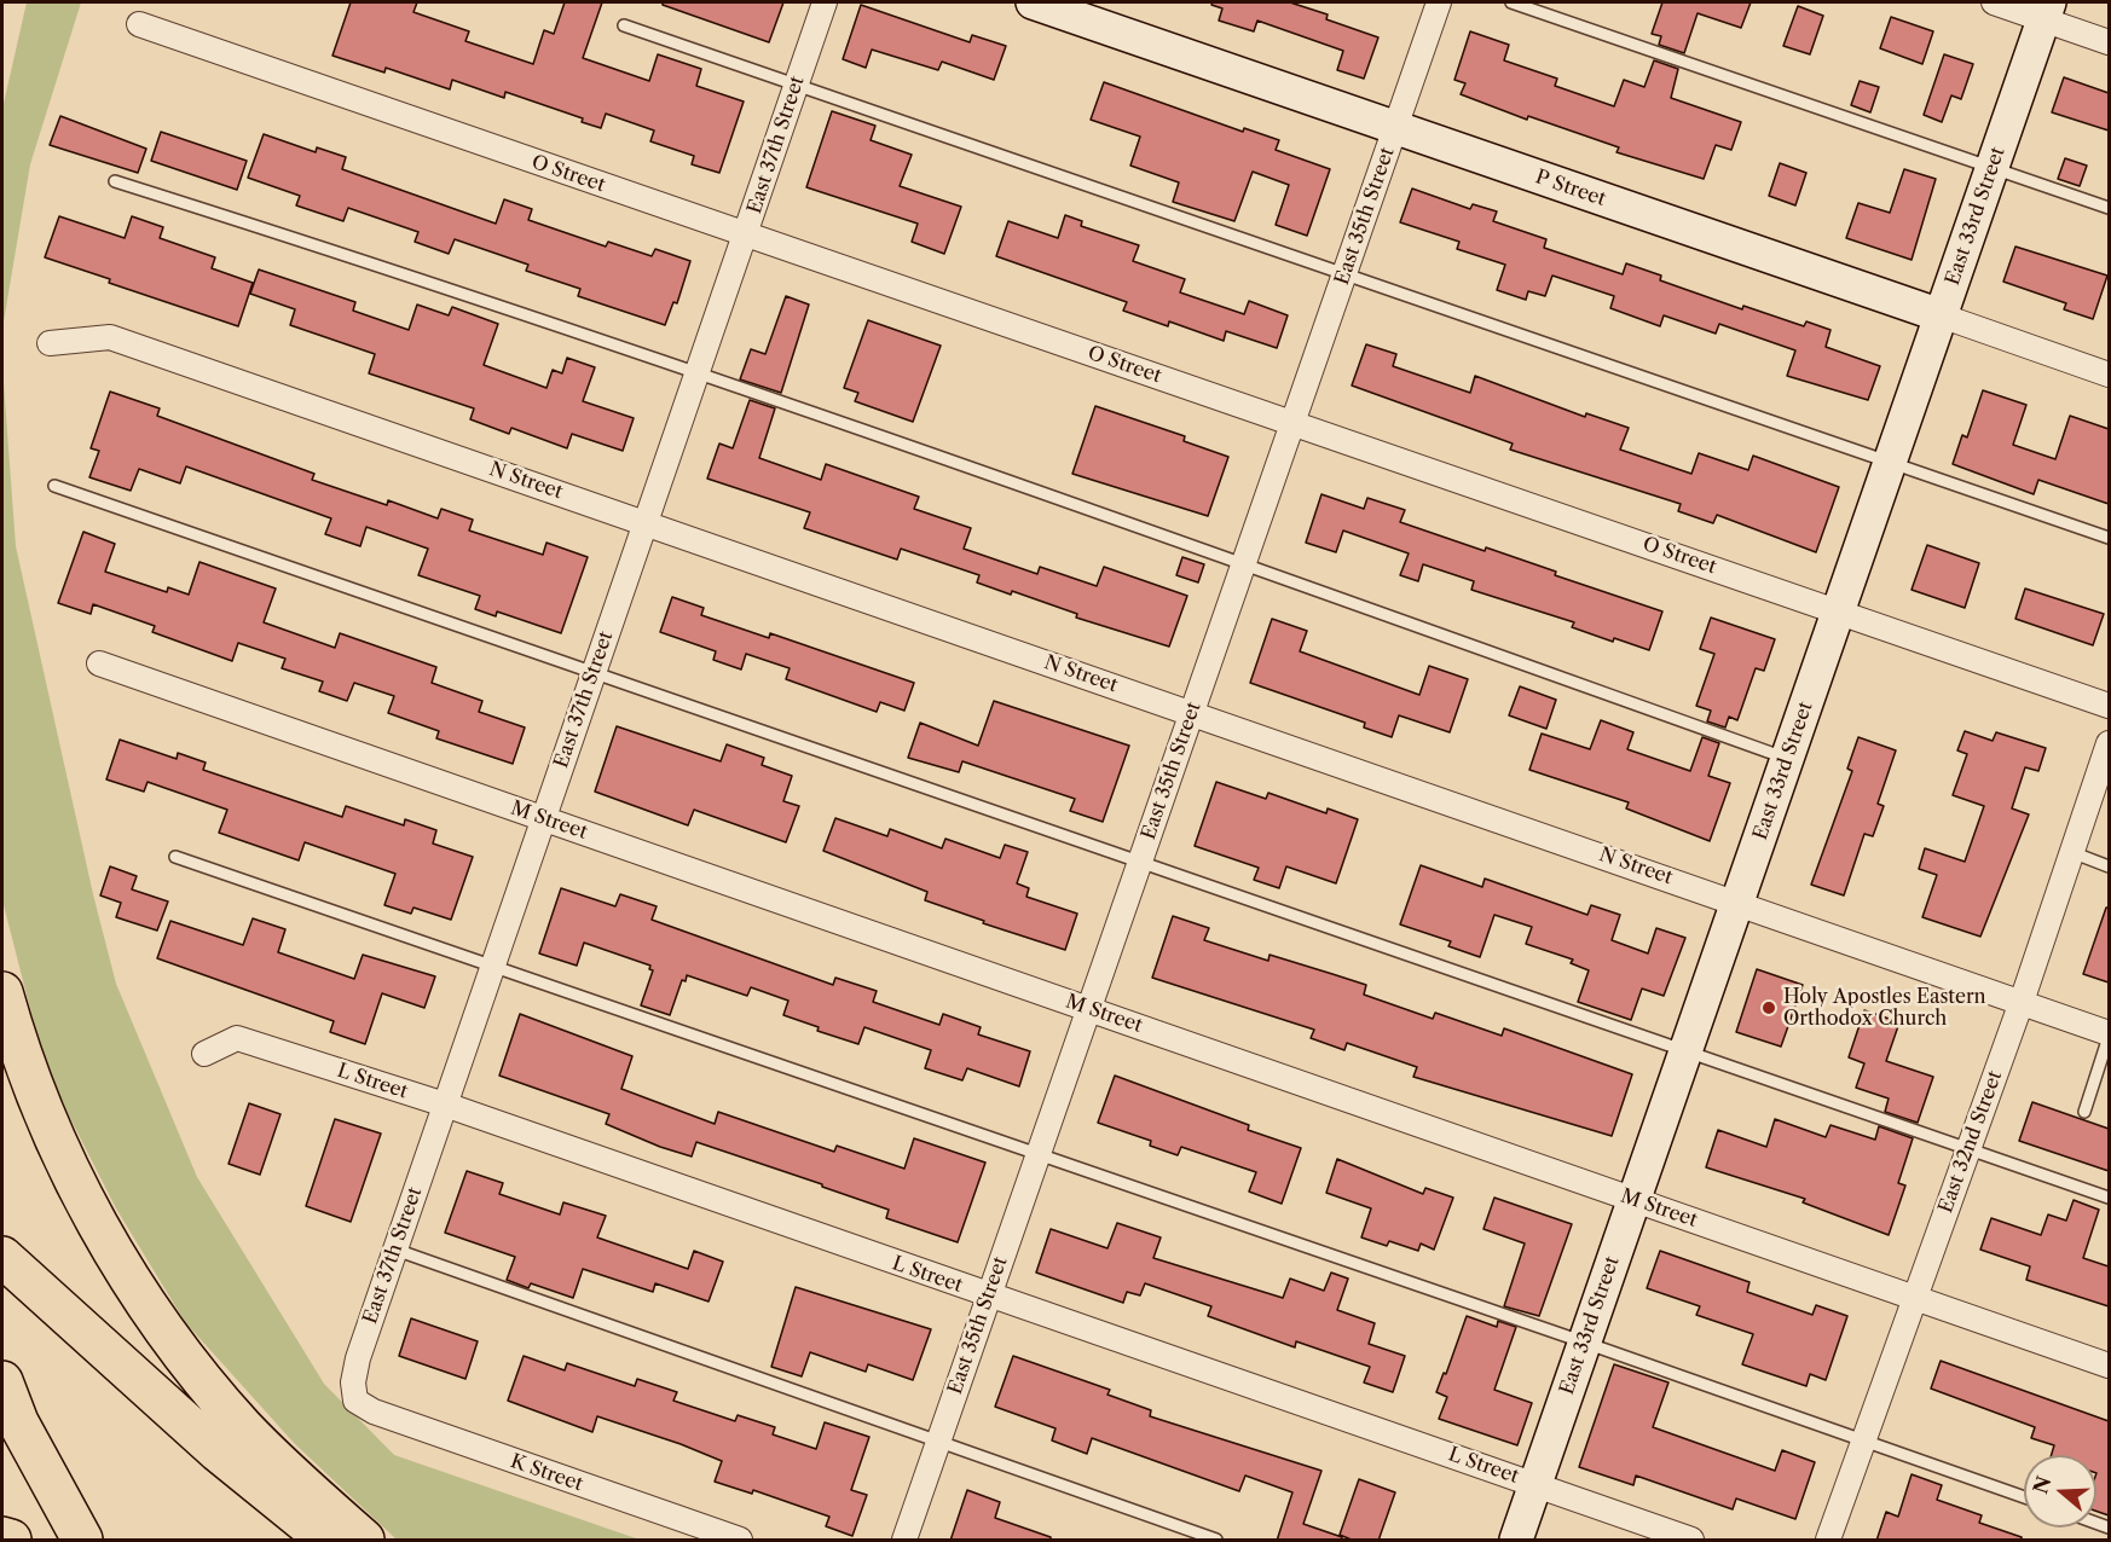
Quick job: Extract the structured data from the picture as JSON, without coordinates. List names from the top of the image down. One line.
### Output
{"streets":{"street":["East 37th Street","O Street","P Street","East 35th Street","East 33rd Street","N Street","M Street","L Street","East 32nd Street","K Street"]},"crossings":[["East 37th Street","O Street"],["East 37th Street","N Street"],["East 37th Street","M Street"],["East 37th Street","L Street"],["East 37th Street","K Street"],["O Street","East 35th Street"],["O Street","East 33rd Street"],["P Street","East 35th Street"],["P Street","East 33rd Street"],["East 35th Street","N Street"],["East 35th Street","M Street"],["East 35th Street","L Street"],["East 33rd Street","N Street"],["East 33rd Street","M Street"],["East 33rd Street","L Street"],["N Street","East 32nd Street"],["M Street","East 32nd Street"]],"places":["Holy Apostles Eastern Orthodox Church"],"north":"left"}
